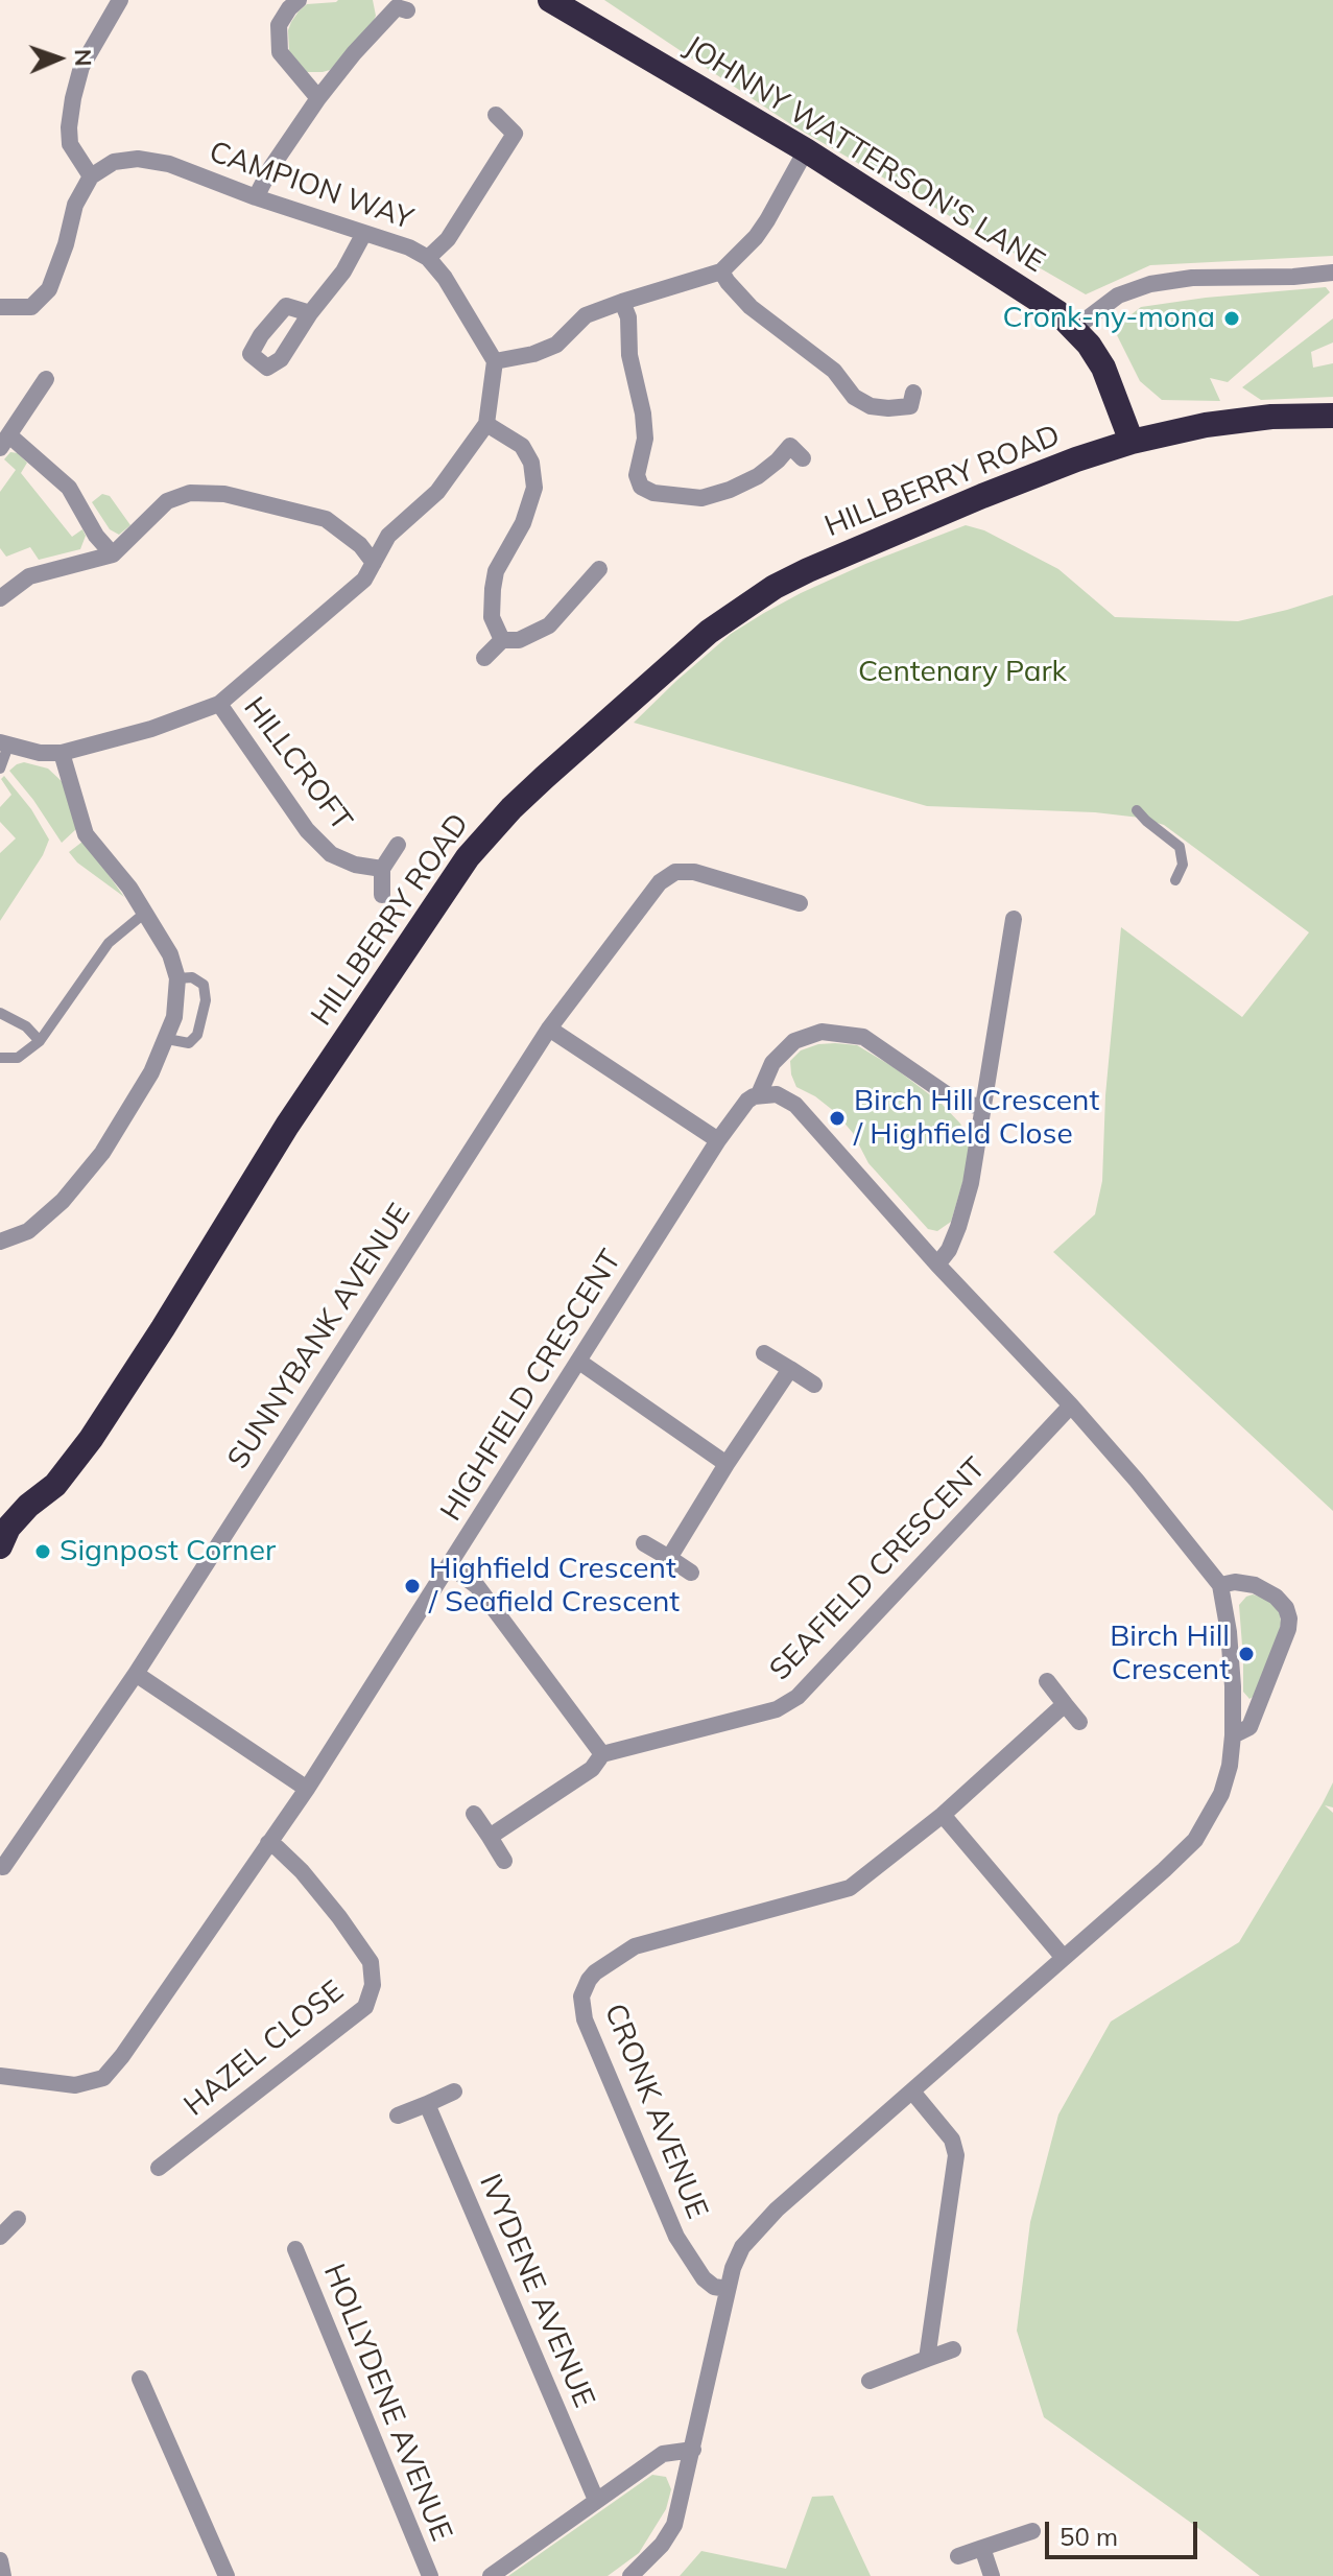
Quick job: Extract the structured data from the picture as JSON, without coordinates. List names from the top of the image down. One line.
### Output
{"streets":{"highway":["JOHNNY WATTERSON'S LANE","HILLBERRY ROAD"],"street":["CAMPION WAY","HILLCROFT","SUNNYBANK AVENUE","HIGHFIELD CRESCENT","SEAFIELD CRESCENT","HAZEL CLOSE","CRONK AVENUE","IVYDENE AVENUE","HOLLYDENE AVENUE"]},"crossings":[["JOHNNY WATTERSON'S LANE","HILLBERRY ROAD"],["HIGHFIELD CRESCENT","HAZEL CLOSE"]],"parks":["Centenary Park"],"places":["Cronk-ny-mona","Birch Hill Crescent / Highfield Close","Signpost Corner","Highfield Crescent / Seafield Crescent","Birch Hill Crescent"],"scale_bar":"50 m","north":"right"}
